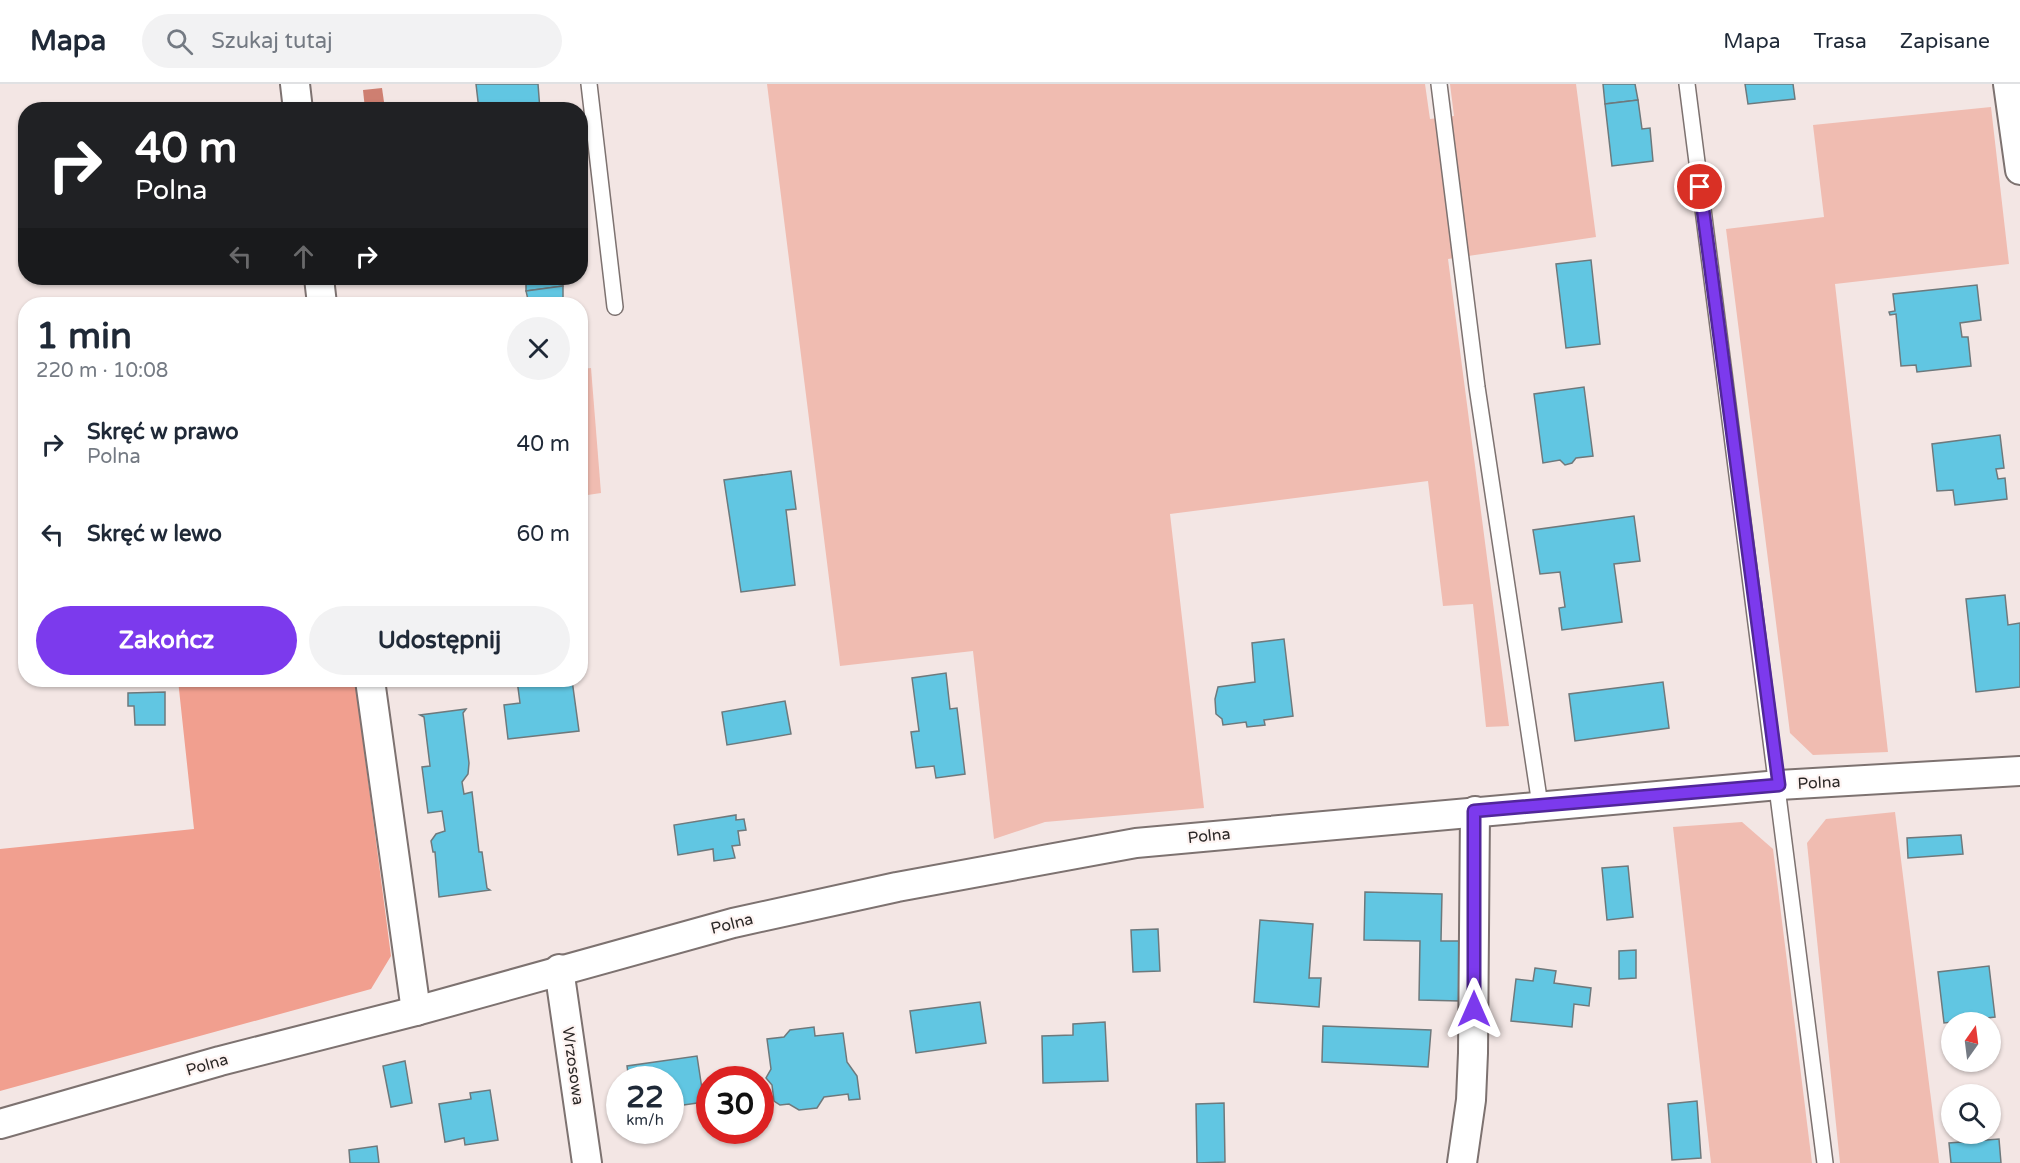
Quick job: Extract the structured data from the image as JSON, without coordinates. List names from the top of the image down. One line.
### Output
{"streets":{"street":["Polna","Wrzosowa"]},"crossings":[["Polna","Wrzosowa"]],"north":"top","page":{"header":"Mapa","search":"Szukaj tutaj","nav":["Mapa","Trasa","Zapisane"],"turn":["40 m","Polna"],"heading":["1 min","220 m · 10:08"],"list":[{"name":"Skręć w prawo","note":"Polna","value":"40 m"},{"name":"Skręć w lewo","value":"60 m"}],"buttons":["Zakończ","Udostępnij"],"speed":"22 km/h","limit":"30"}}
